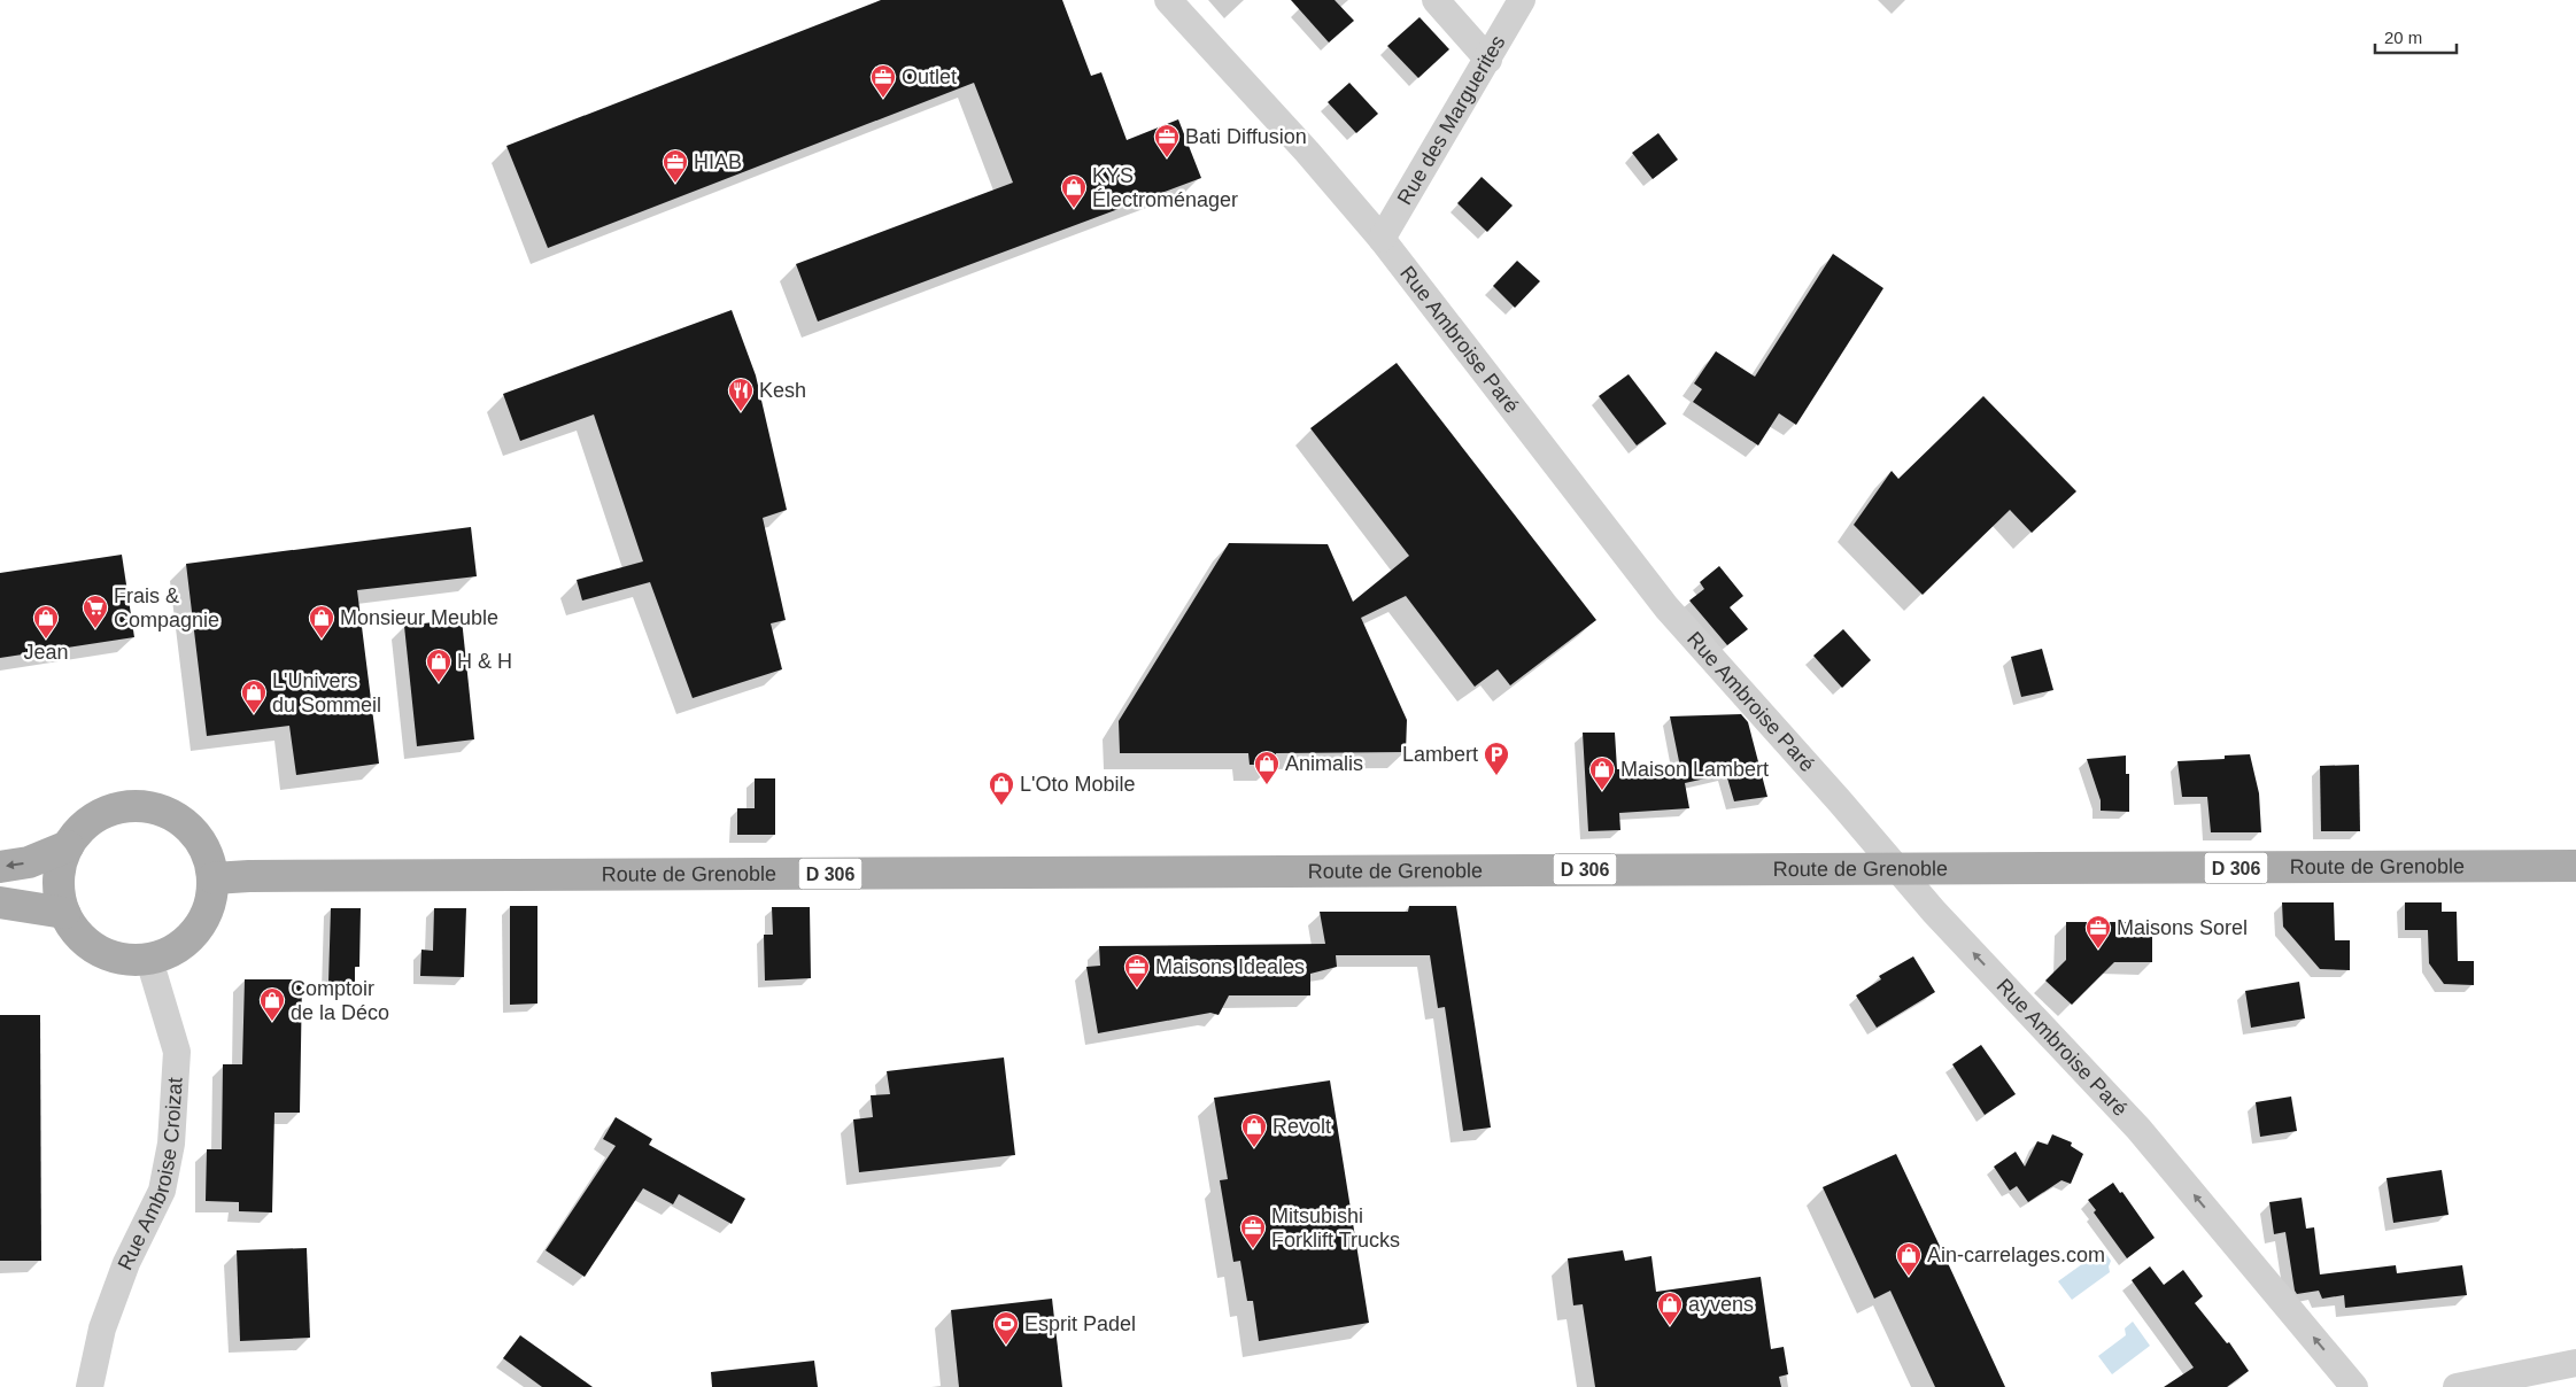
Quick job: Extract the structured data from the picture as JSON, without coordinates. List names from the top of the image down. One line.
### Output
{"streets":{"main road":["Route de Grenoble","D 306"],"street":["Rue des Marguerites","Rue Ambroise Paré","Rue Ambroise Croizat"]},"crossings":[["Rue des Marguerites","Rue Ambroise Paré"],["Rue Ambroise Paré","Route de Grenoble"],["Route de Grenoble","Rue Ambroise Croizat"]],"one_way":["Rue Ambroise Paré"],"places":{"office":["Outlet","Bati Diffusion","HIAB","Maisons Sorel","Maisons Ideales","Mitsubishi Forklift Trucks"],"shop":["KYS Électroménager","Jean","Monsieur Meuble","H & H","L'Univers du Sommeil","Animalis","Maison Lambert","L'Oto Mobile","Comptoir de la Déco","Revolt","Ain-carrelages.com","ayvens"],"restaurant":["Kesh"],"supermarket":["Frais & Compagnie"],"parking":["Lambert"],"sports":["Esprit Padel"]},"scale_bar":"20 m"}
